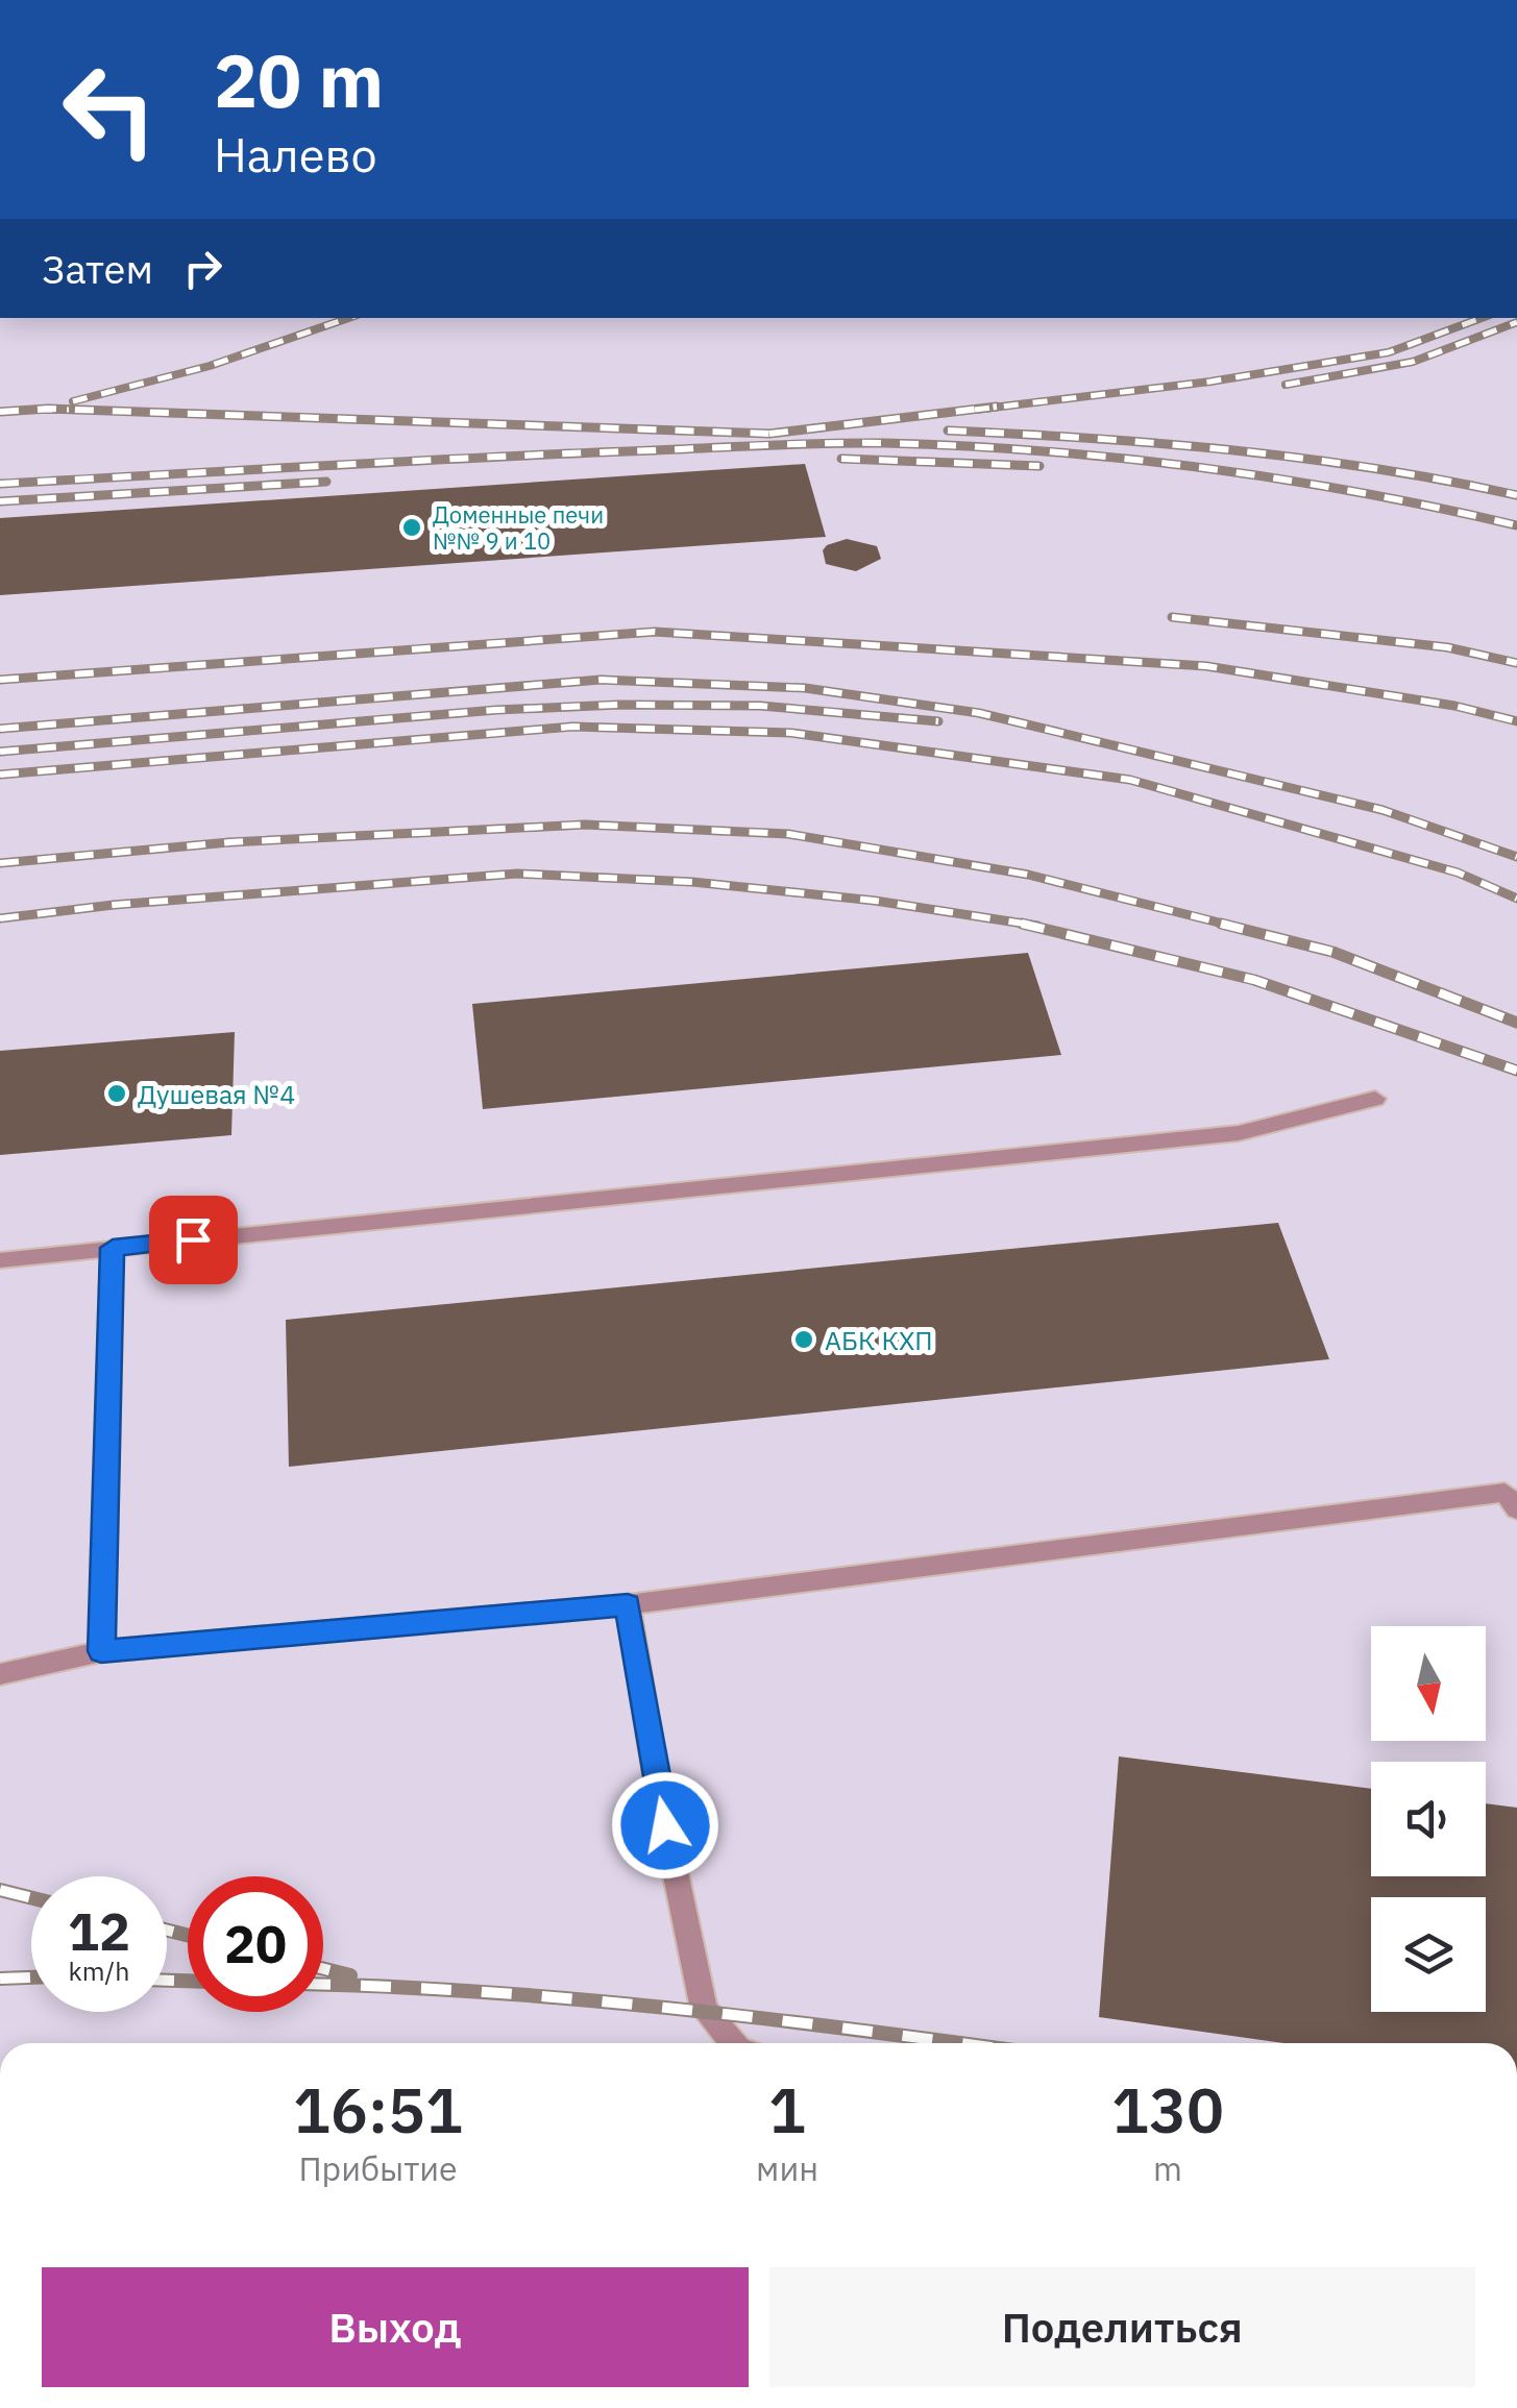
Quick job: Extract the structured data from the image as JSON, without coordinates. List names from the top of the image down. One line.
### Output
{"places":["Доменные печи №№ 9 и 10","Душевая №4","АБК КХП"],"north":"bottom","page":{"turn":["20 m","Налево"],"then":"Затем","speed":"12 km/h","limit":"20","eta":["16:51","Прибытие","1","мин","130","m"],"buttons":["Выход","Поделиться"]}}
